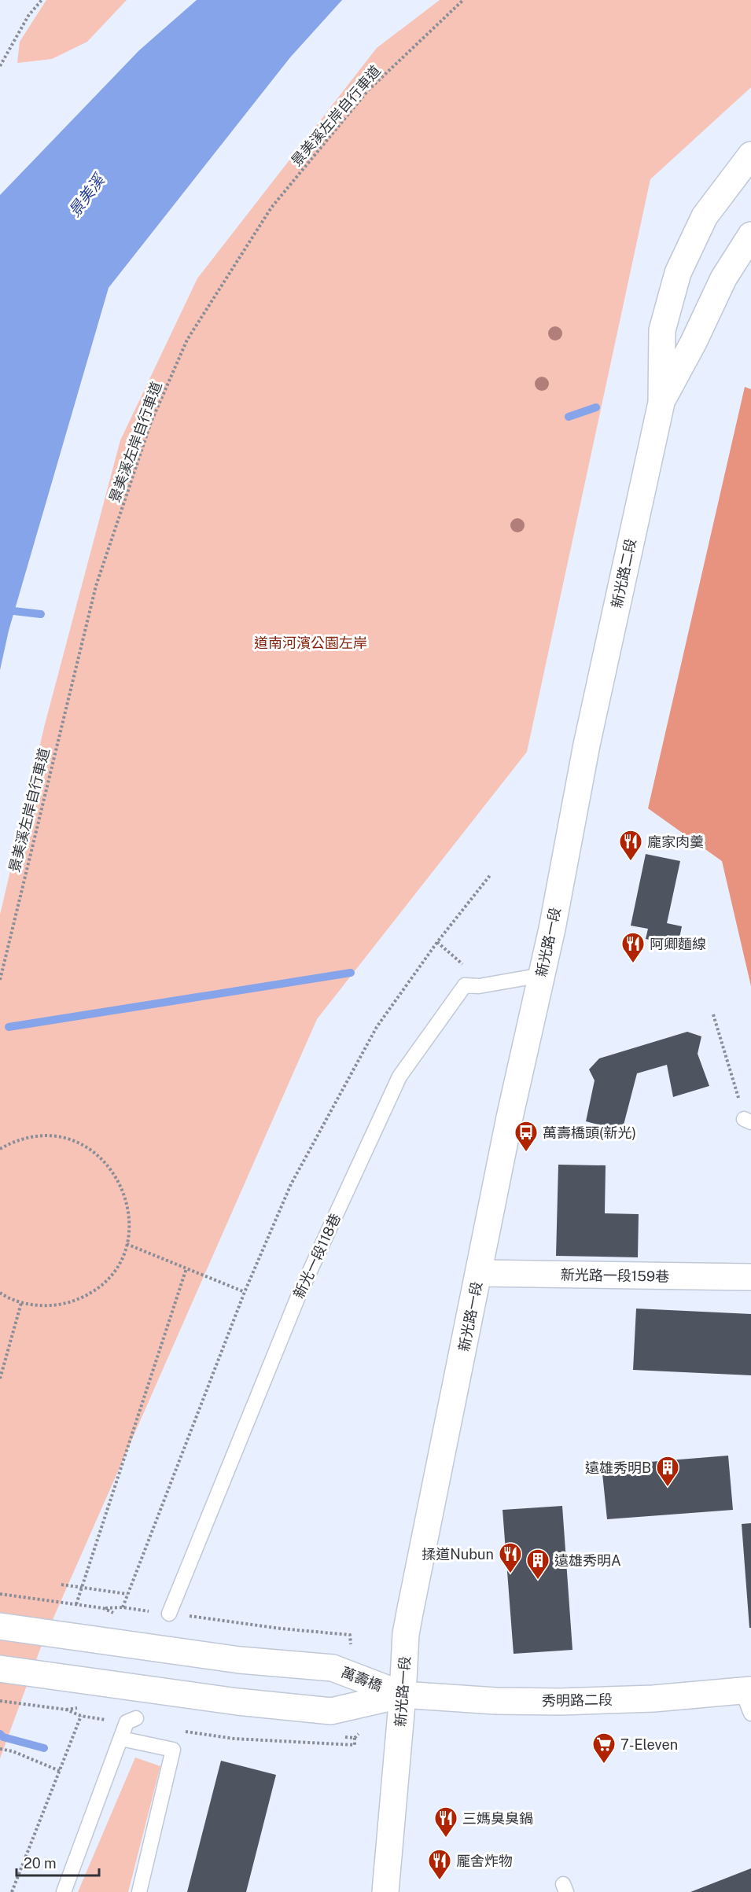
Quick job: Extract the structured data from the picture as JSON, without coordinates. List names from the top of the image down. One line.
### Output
{"streets":{"street":["新光路二段","新光路一段","新光路一段159巷","萬壽橋","秀明路二段"],"lane":["新光一段118巷"],"path":["景美溪左岸自行車道"]},"crossings":[["新光路二段","新光路一段"],["新光路一段","新光一段118巷"],["新光路一段","新光路一段159巷"],["新光路一段","萬壽橋"],["新光路一段","秀明路二段"],["萬壽橋","秀明路二段"]],"water":["景美溪"],"parks":["道南河濱公園左岸"],"places":{"restaurant":["龐家肉羹","阿卿麵線","揉道Nubun","三媽臭臭鍋","龎舍炸物"],"bus stop":["萬壽橋頭(新光)"],"building":["遠雄秀明B","遠雄秀明A"],"supermarket":["7-Eleven"]},"scale_bar":"20 m"}
